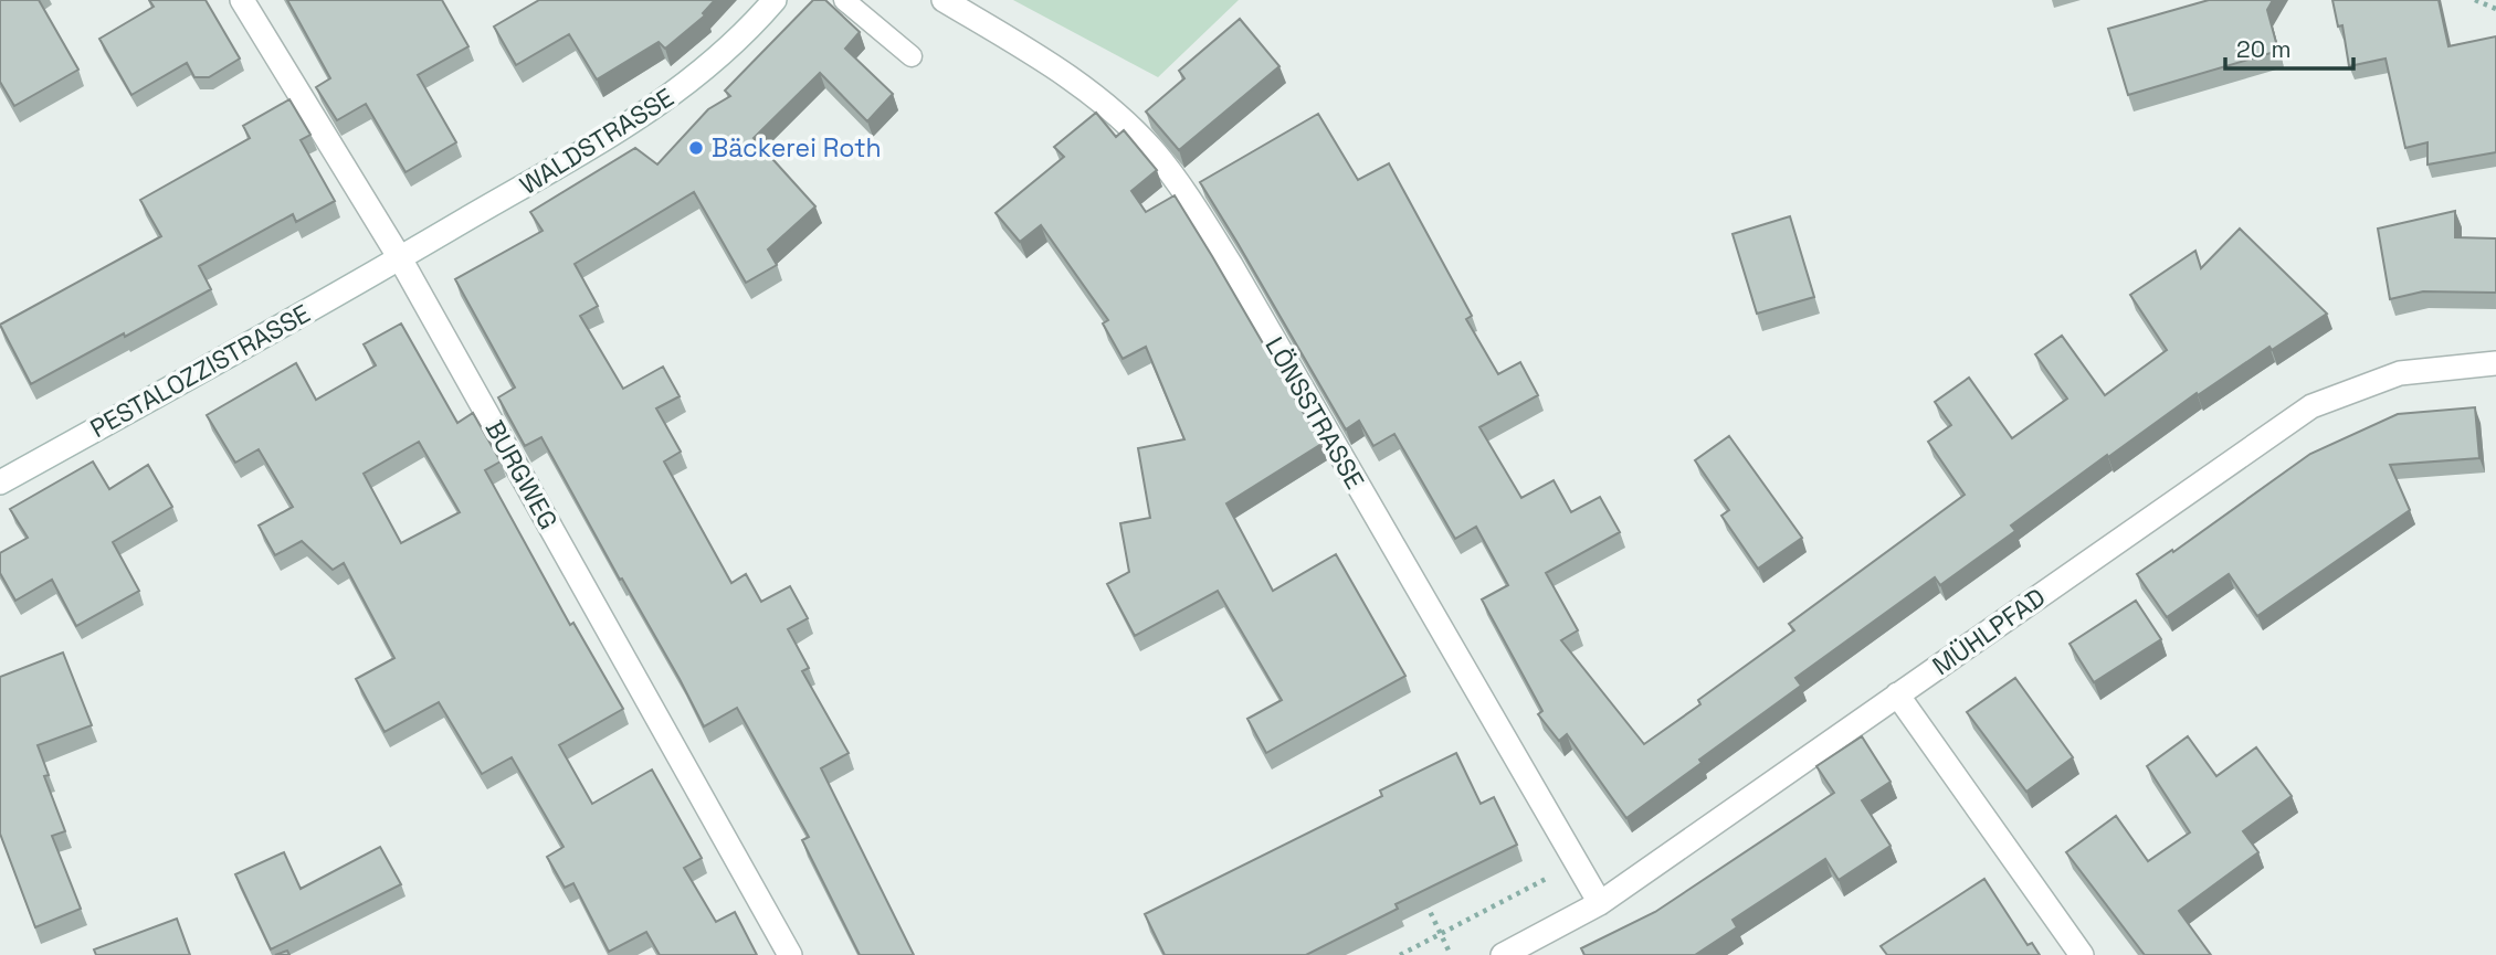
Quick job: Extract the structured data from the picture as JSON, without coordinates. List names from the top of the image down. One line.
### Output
{"streets":{"street":["WALDSTRASSE","PESTALOZZISTRASSE","LÖNSSTRASSE","BURGWEG","MÜHLPFAD"]},"crossings":[["WALDSTRASSE","PESTALOZZISTRASSE"],["WALDSTRASSE","BURGWEG"],["PESTALOZZISTRASSE","BURGWEG"],["LÖNSSTRASSE","MÜHLPFAD"]],"places":["Bäckerei Roth"],"scale_bar":"20 m"}
